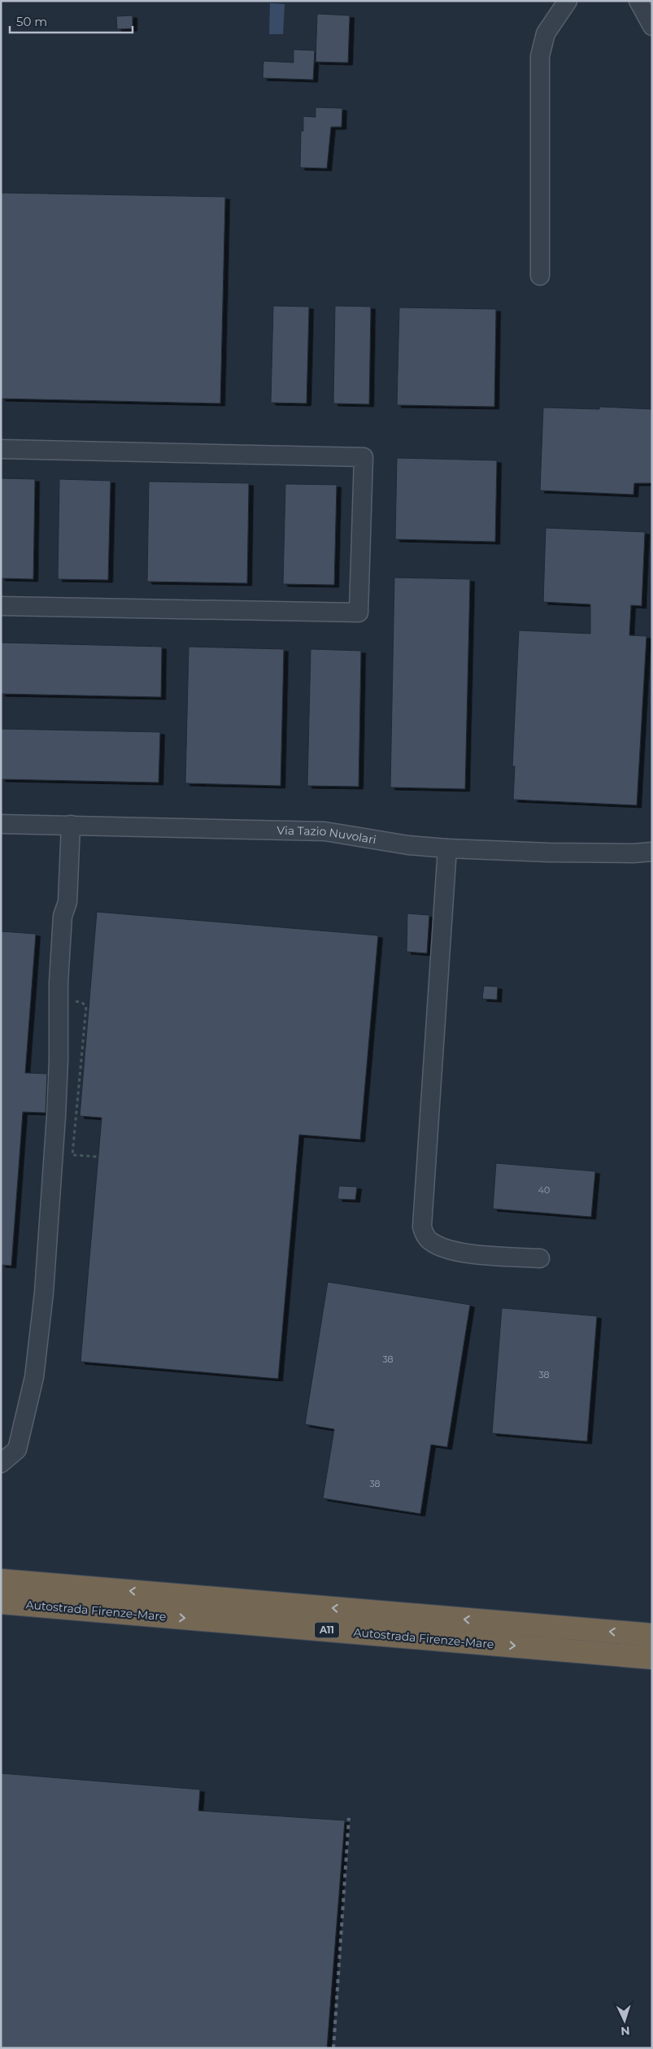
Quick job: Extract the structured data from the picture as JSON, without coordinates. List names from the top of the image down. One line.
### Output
{"streets":{"highway":["Autostrada Firenze-Mare","A11"],"street":["Via Tazio Nuvolari"]},"house_numbers":["40","38","38","38"],"scale_bar":"50 m","north":"bottom"}
